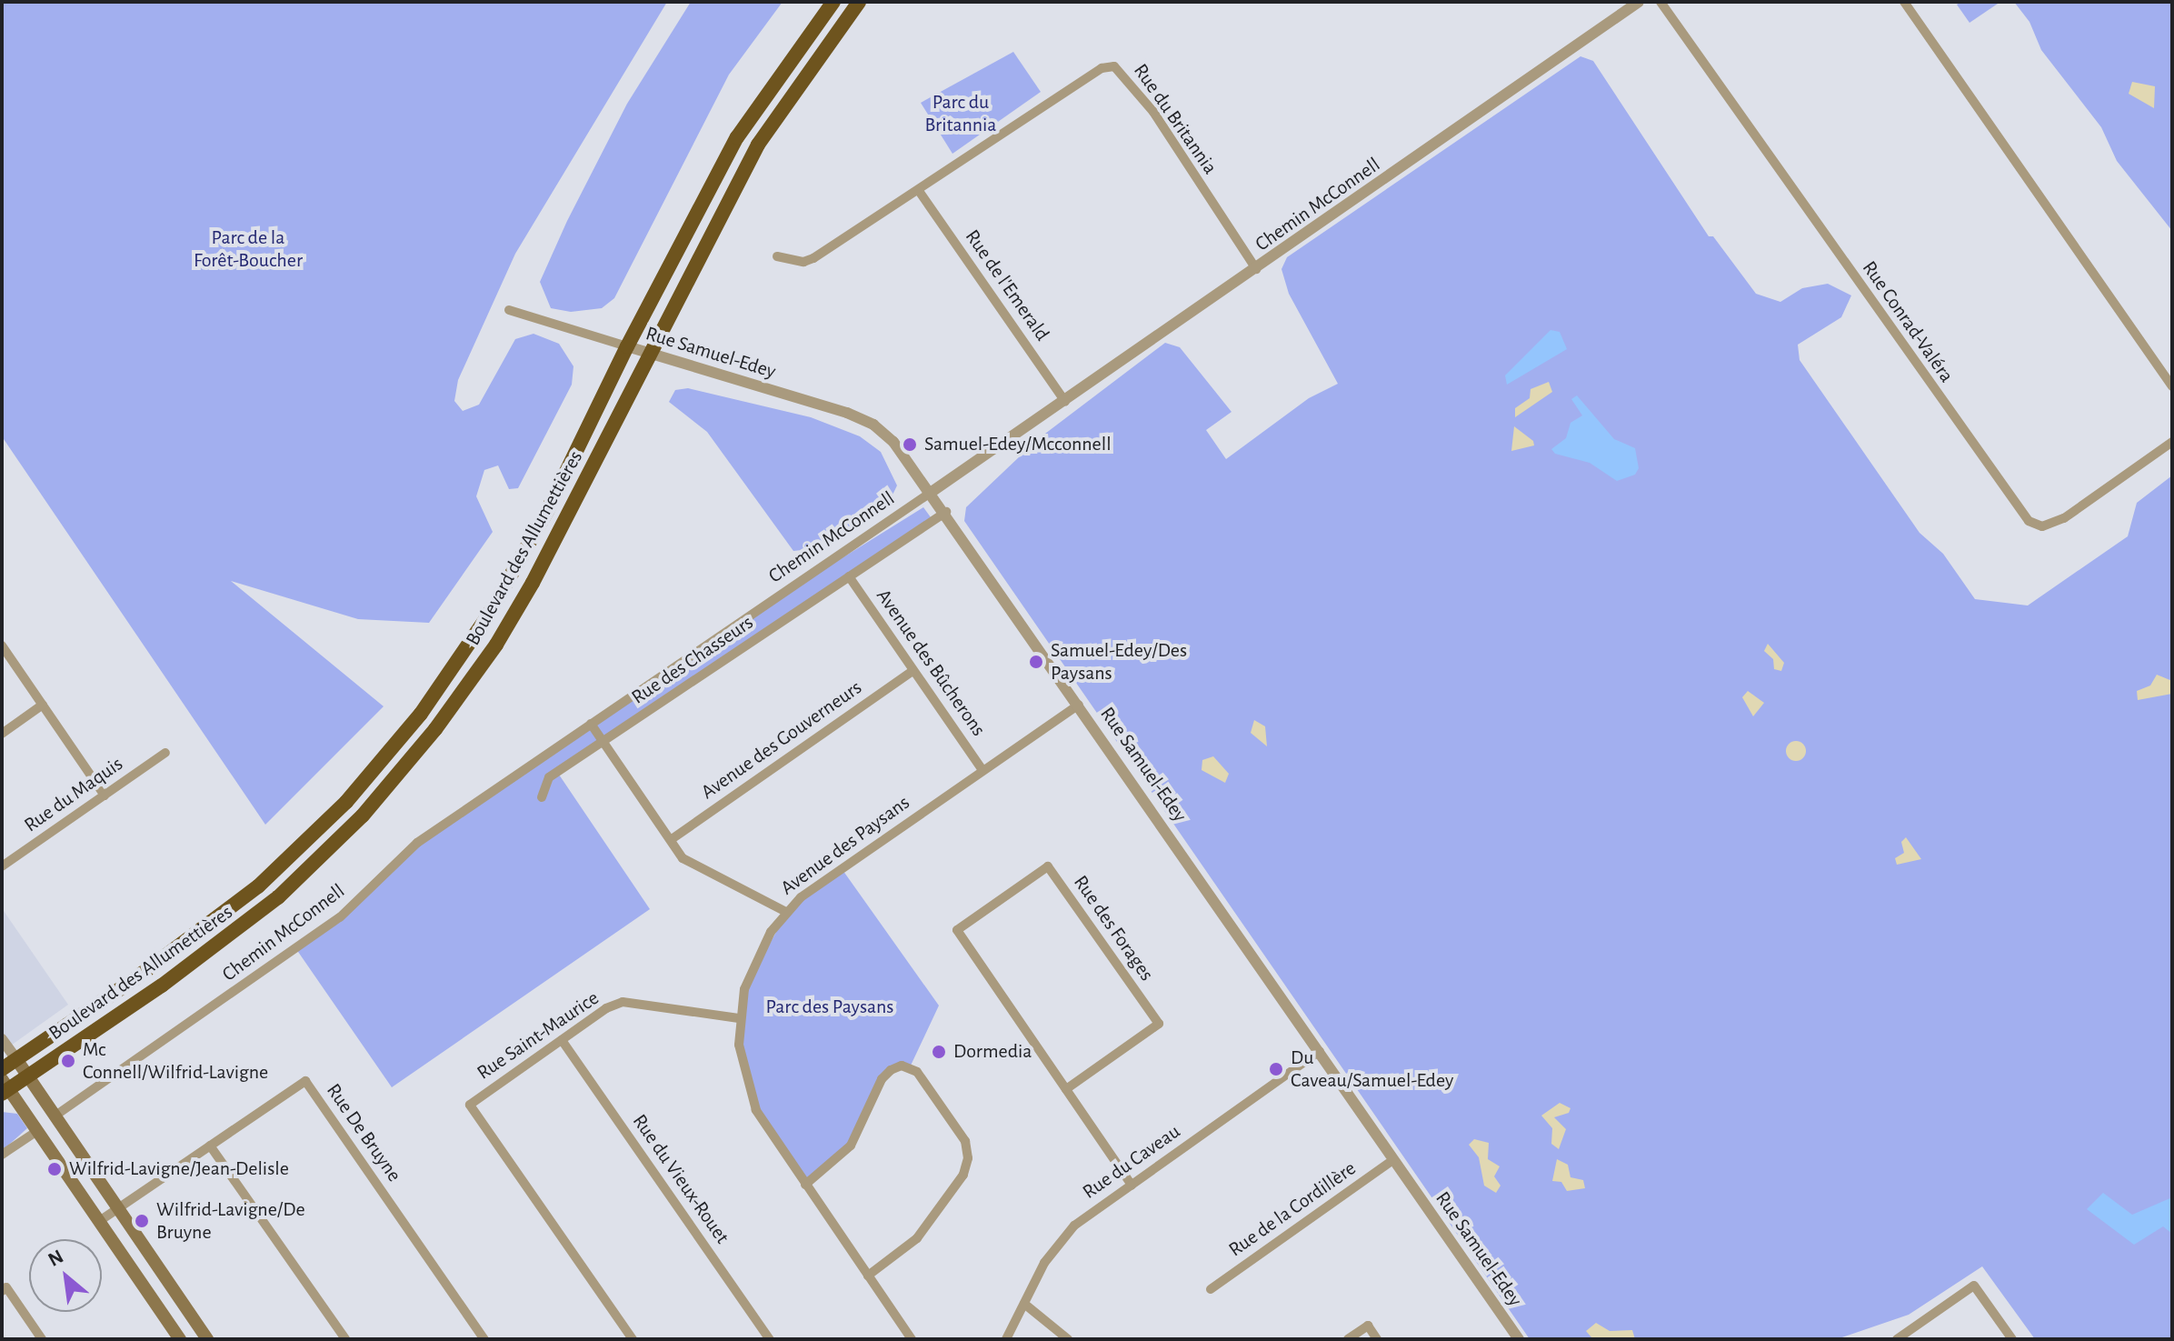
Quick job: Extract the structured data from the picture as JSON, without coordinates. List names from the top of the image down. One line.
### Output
{"streets":{"highway":["Boulevard des Allumettières"],"street":["Rue du Britannia","Chemin McConnell","Rue de l'Emerald","Rue Conrad-Valéra","Rue Samuel-Edey","Rue des Chasseurs","Avenue des Bûcherons","Avenue des Gouverneurs","Rue du Maquis","Avenue des Paysans","Rue des Forages","Rue Saint-Maurice","Rue De Bruyne","Rue du Caveau","Rue du Vieux-Rouet","Rue de la Cordillère"]},"crossings":[["Rue du Britannia","Chemin McConnell"],["Rue du Britannia","Rue de l'Emerald"],["Chemin McConnell","Rue de l'Emerald"],["Chemin McConnell","Rue Samuel-Edey"],["Rue Samuel-Edey","Boulevard des Allumettières"],["Rue Samuel-Edey","Rue des Chasseurs"],["Rue Samuel-Edey","Avenue des Paysans"],["Rue Samuel-Edey","Rue du Caveau"],["Rue Samuel-Edey","Rue de la Cordillère"],["Rue des Chasseurs","Avenue des Bûcherons"],["Avenue des Bûcherons","Avenue des Gouverneurs"],["Avenue des Bûcherons","Avenue des Paysans"],["Avenue des Paysans","Rue Saint-Maurice"],["Rue des Forages","Rue du Caveau"],["Rue Saint-Maurice","Rue du Vieux-Rouet"]],"parks":["Parc du Britannia","Parc de la Forêt-Boucher","Parc des Paysans"],"places":["Samuel-Edey/Mcconnell","Samuel-Edey/Des Paysans","Dormedia","Mc Connell/Wilfrid-Lavigne","Du Caveau/Samuel-Edey","Wilfrid-Lavigne/Jean-Delisle","Wilfrid-Lavigne/De Bruyne"],"north":"top left"}
